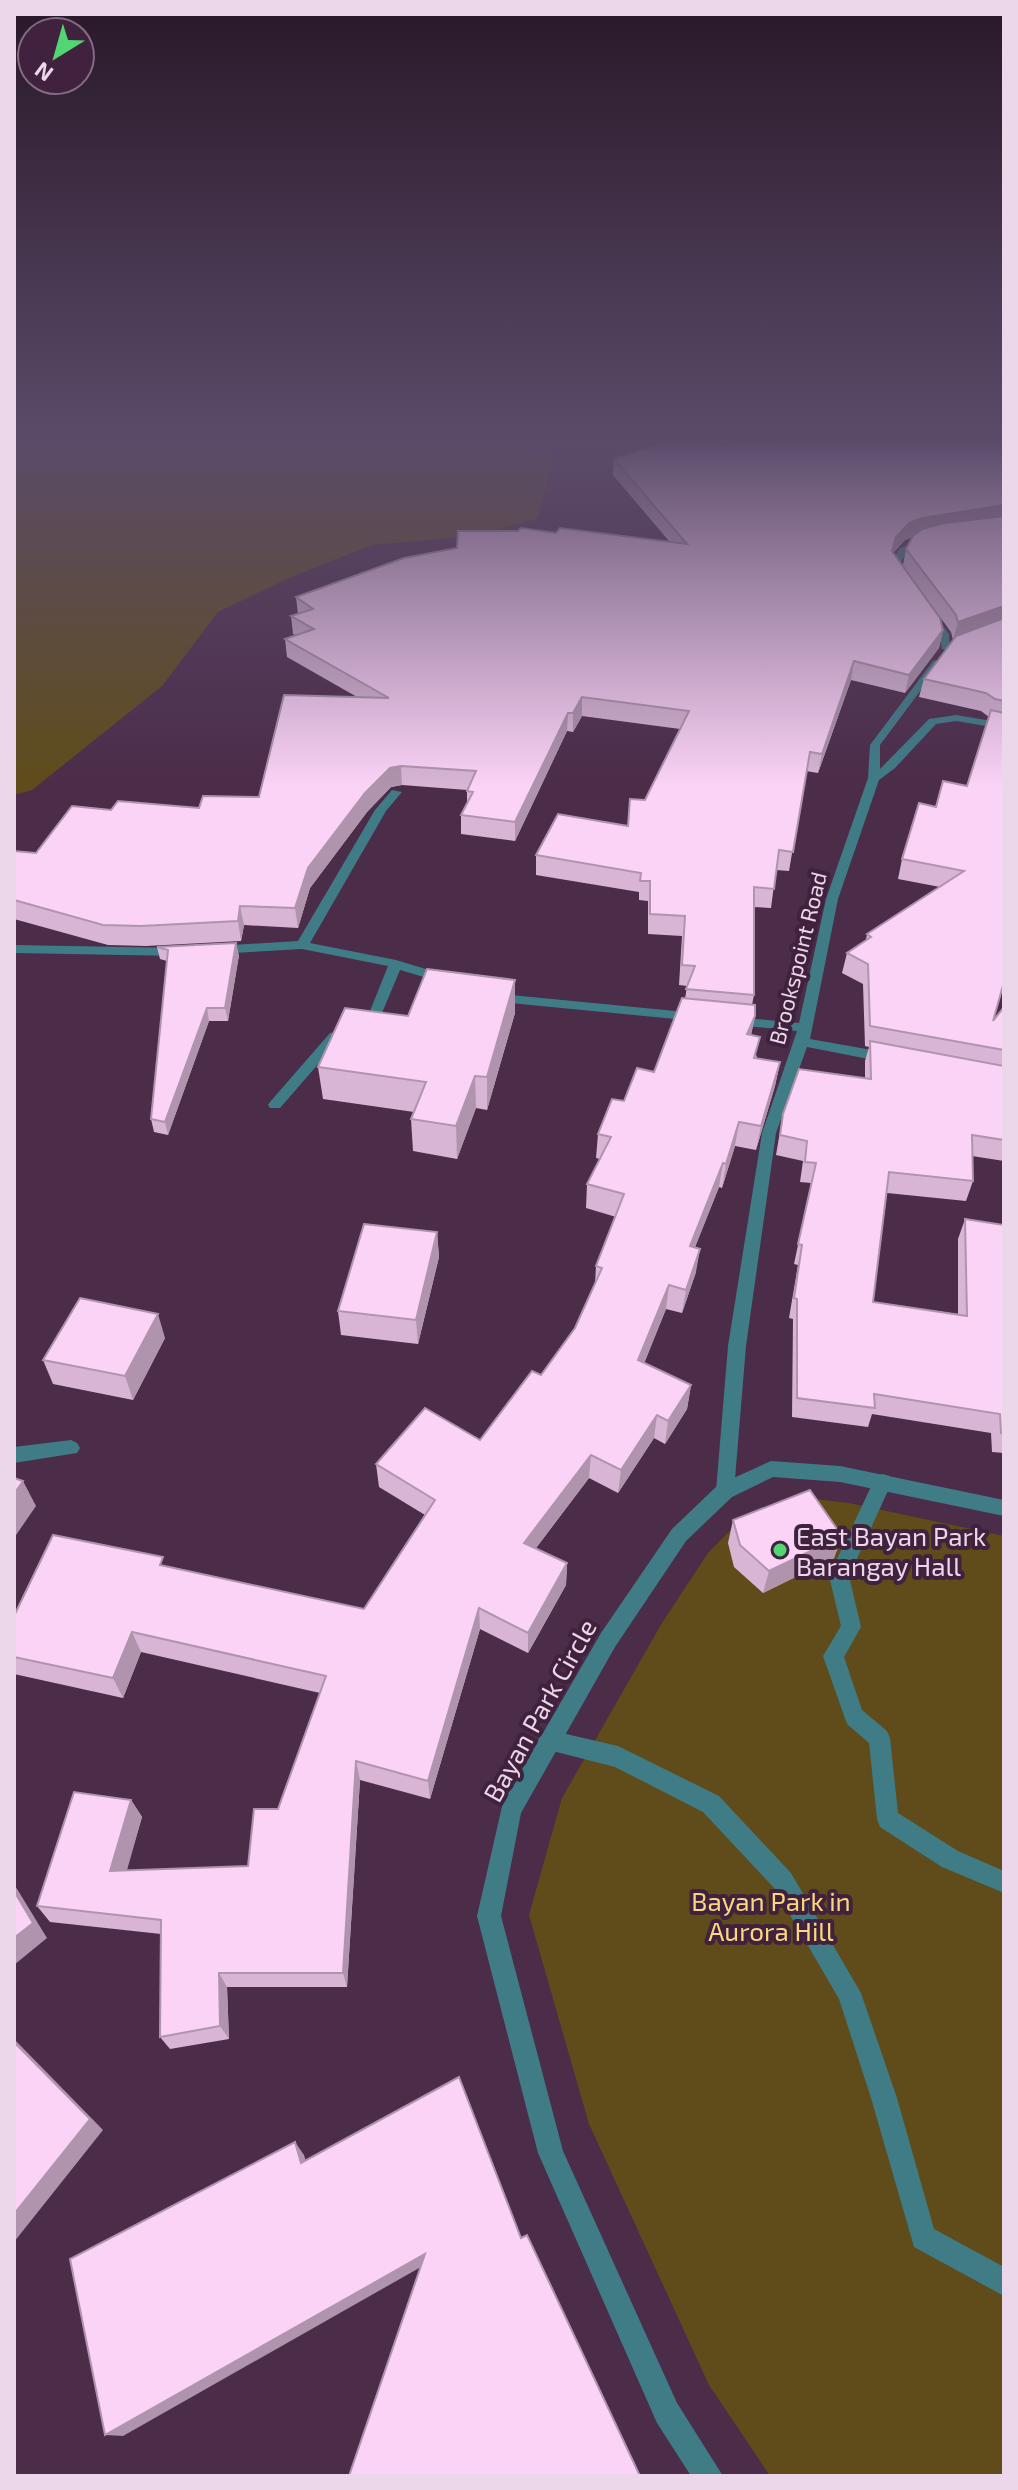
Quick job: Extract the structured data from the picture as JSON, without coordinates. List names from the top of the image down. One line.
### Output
{"streets":{"street":["Brookspoint Road","Bayan Park Circle"]},"crossings":[["Brookspoint Road","Bayan Park Circle"]],"parks":["Bayan Park in Aurora Hill"],"places":["East Bayan Park Barangay Hall"],"north":"bottom left"}
